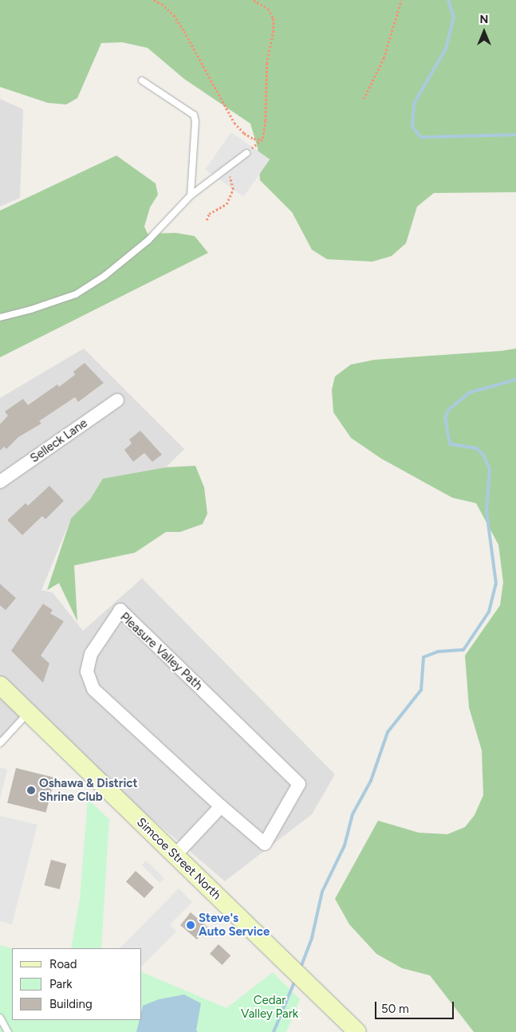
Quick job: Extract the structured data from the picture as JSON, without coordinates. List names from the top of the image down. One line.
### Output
{"streets":{"main road":["Simcoe Street North"],"street":["Selleck Lane","Pleasure Valley Path"]},"parks":["Cedar Valley Park"],"places":["Oshawa & District Shrine Club","Steve's Auto Service"],"legend":["Road","Park","Building"],"scale_bar":"50 m","north":"top"}
